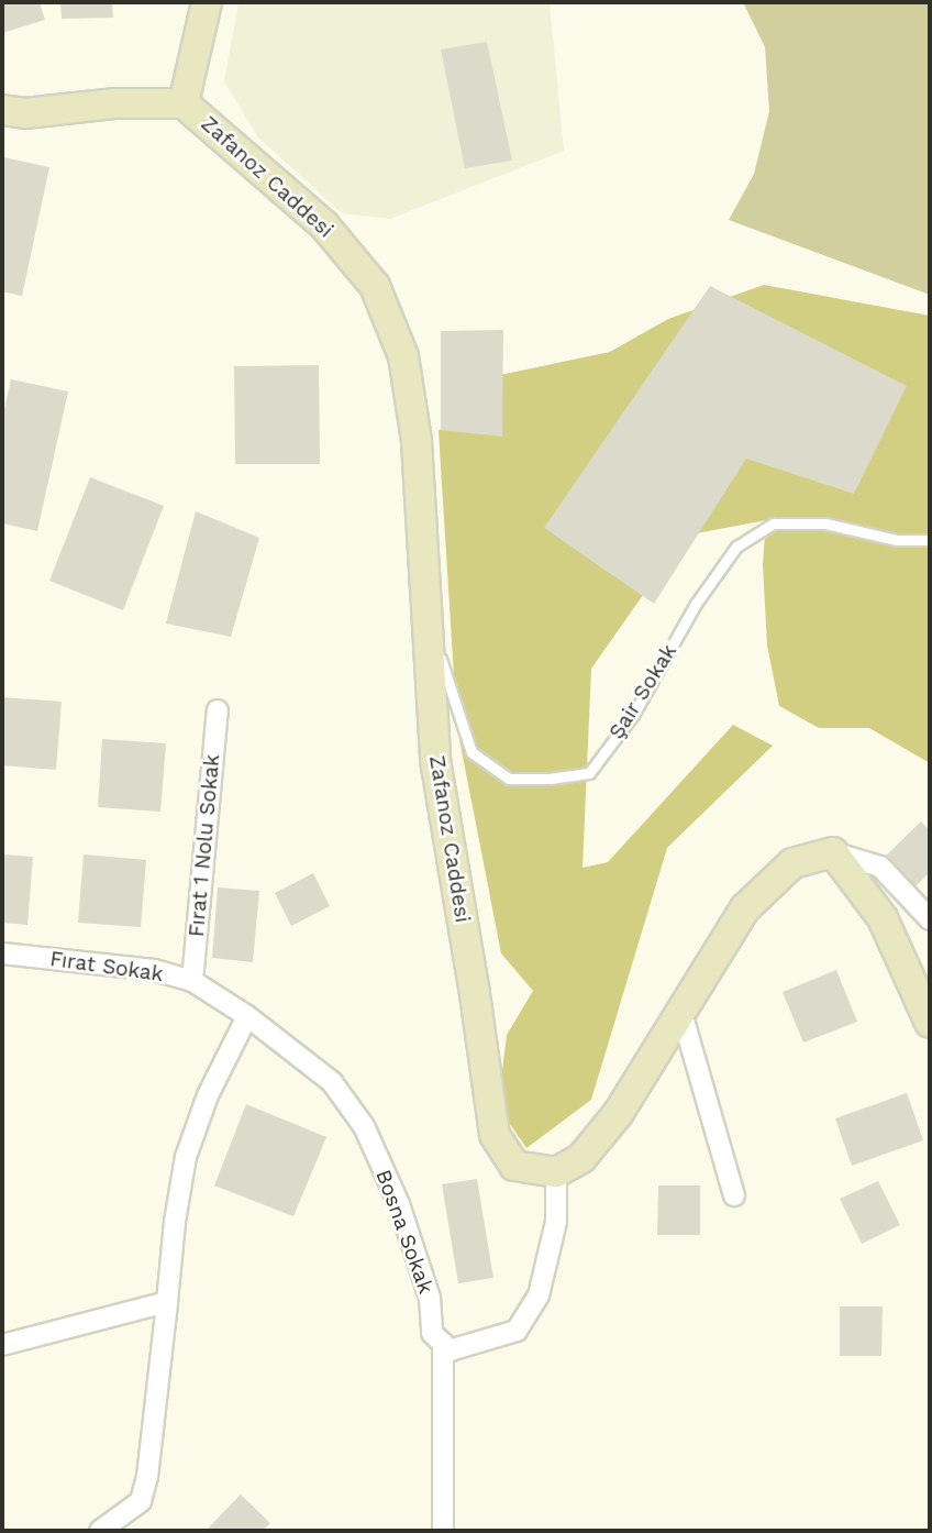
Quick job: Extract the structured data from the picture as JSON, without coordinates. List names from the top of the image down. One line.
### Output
{"streets":{"street":["Zafanoz Caddesi","Fırat 1 Nolu Sokak","Fırat Sokak","Bosna Sokak"],"lane":["Şair Sokak"]},"crossings":[["Zafanoz Caddesi","Şair Sokak"],["Fırat 1 Nolu Sokak","Fırat Sokak"],["Fırat Sokak","Bosna Sokak"]]}
